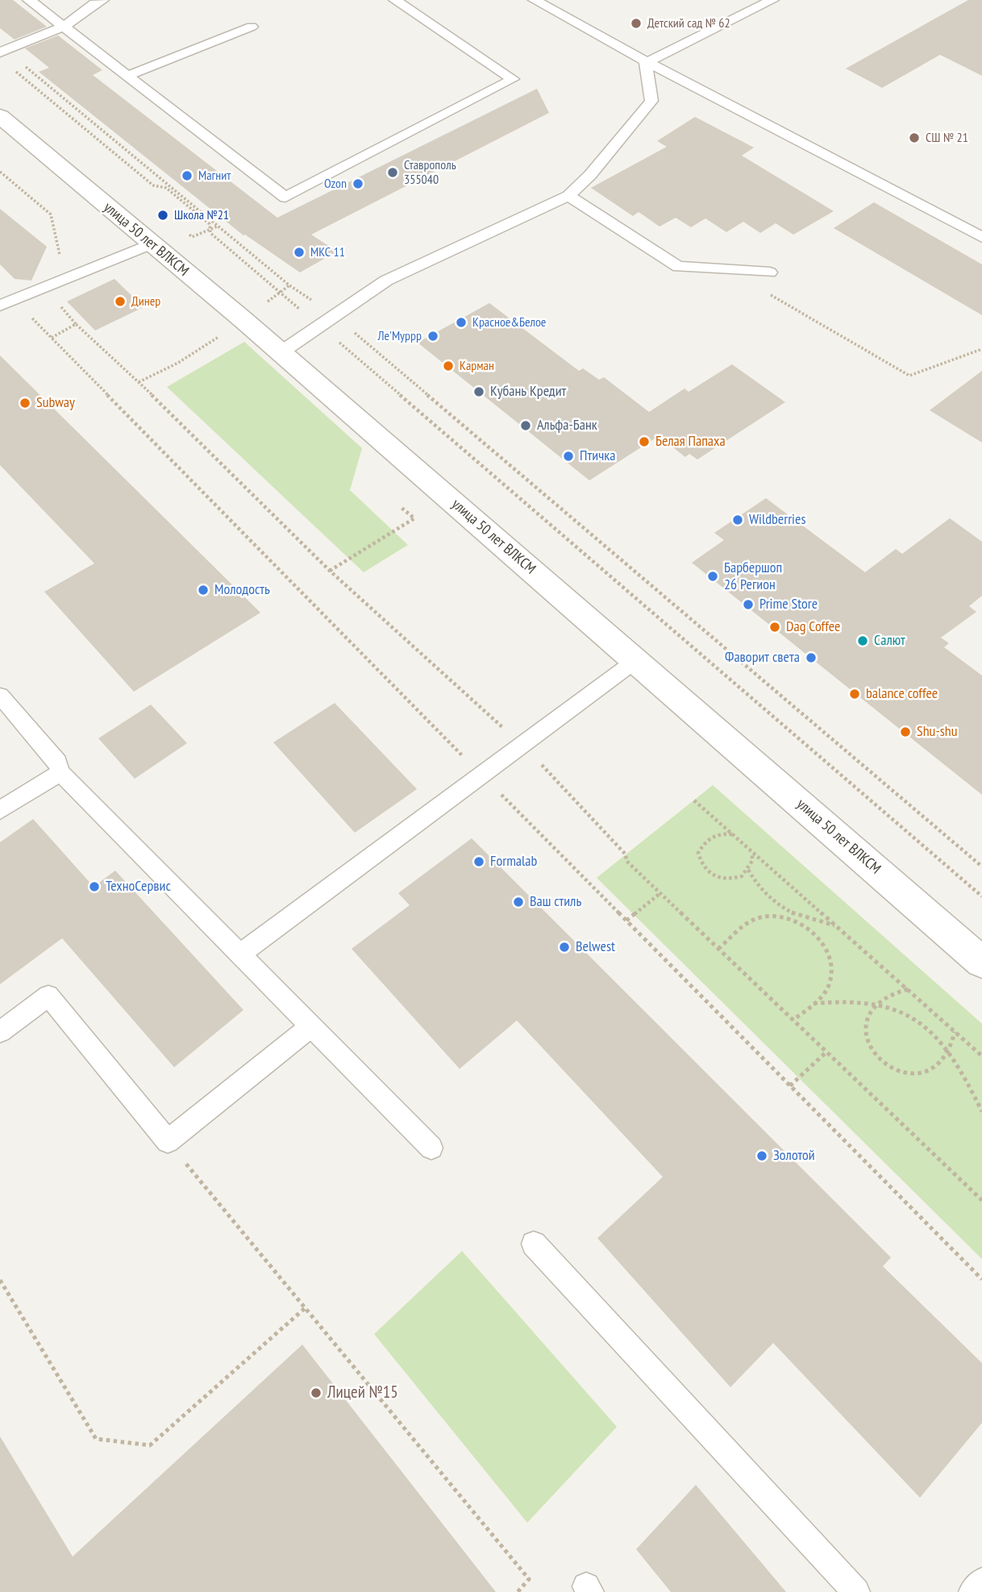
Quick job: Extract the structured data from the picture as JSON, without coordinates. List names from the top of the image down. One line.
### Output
{"streets":{"street":["улица 50 лет ВЛКСМ"]},"places":["Детский сад № 62","СШ № 21","Ставрополь 355040","Магнит","Ozon","Школа №21","МКС 11","Динер","Красное&Белое","Ле'Муррр","Карман","Кубань Кредит","Subway","Альфа-Банк","Белая Папаха","Птичка","Wildberries","Барбершоп 26 Регион","Молодость","Prime Store","Dag Coffee","Салют","Фаворит света","balance coffee","Shu-shu","Formalab","ТехноСервис","Ваш стиль","Belwest","Золотой","Лицей №15"]}
